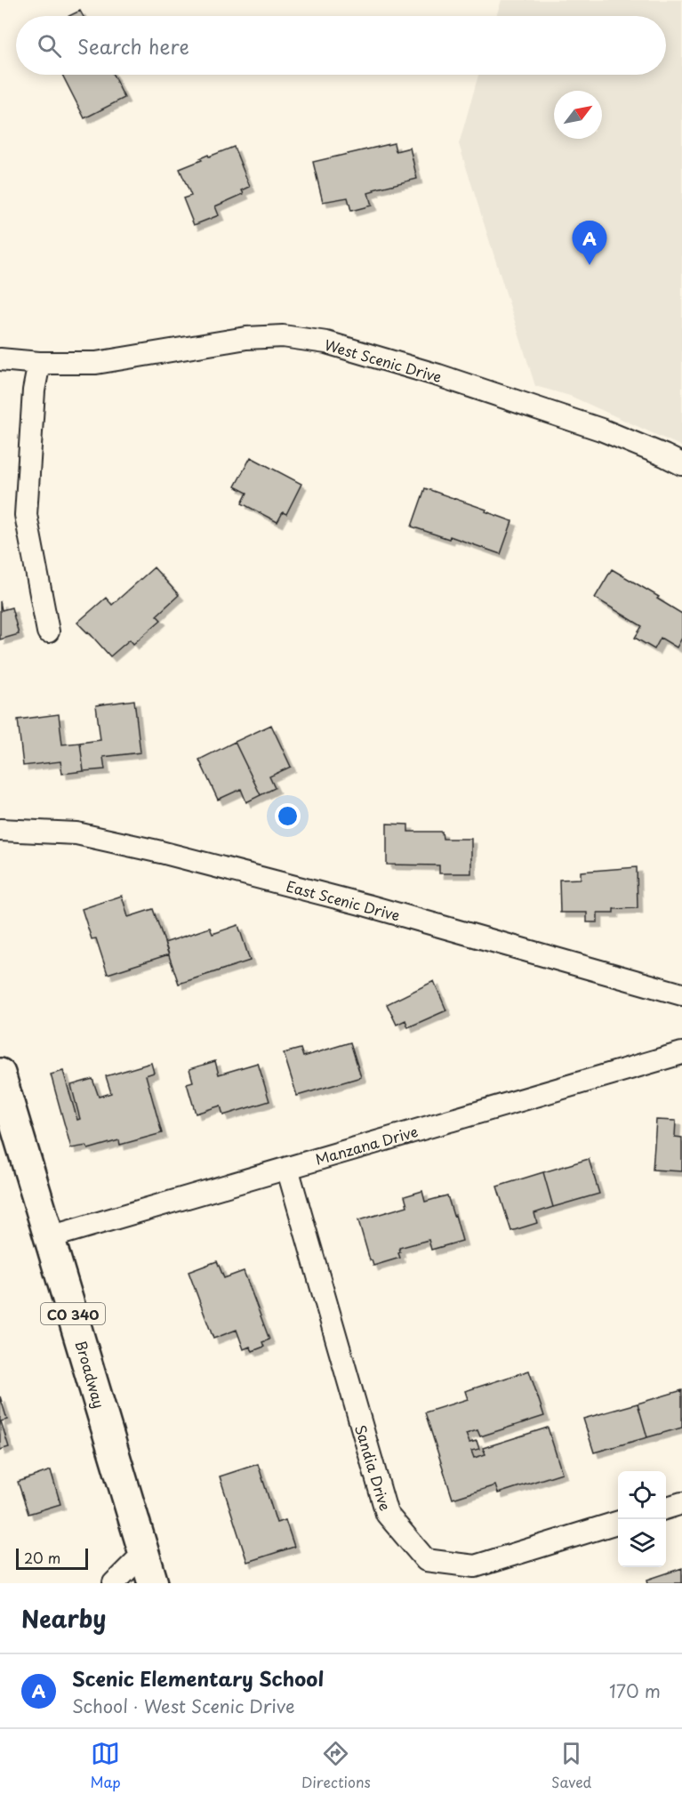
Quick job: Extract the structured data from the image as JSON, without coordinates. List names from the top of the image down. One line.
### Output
{"streets":{"main road":["CO 340","Broadway"],"street":["West Scenic Drive","East Scenic Drive","Manzana Drive","Sandia Drive"]},"crossings":[["Manzana Drive","Broadway"],["Manzana Drive","Sandia Drive"]],"scale_bar":"20 m","north":"top right","page":{"search":"Search here","pins":"A","scale":"20 m","heading":"Nearby","list":[{"mark":"A","name":"Scenic Elementary School","note":"School · West Scenic Drive","value":"170 m"}],"nav":["Map","Directions","Saved"]}}
